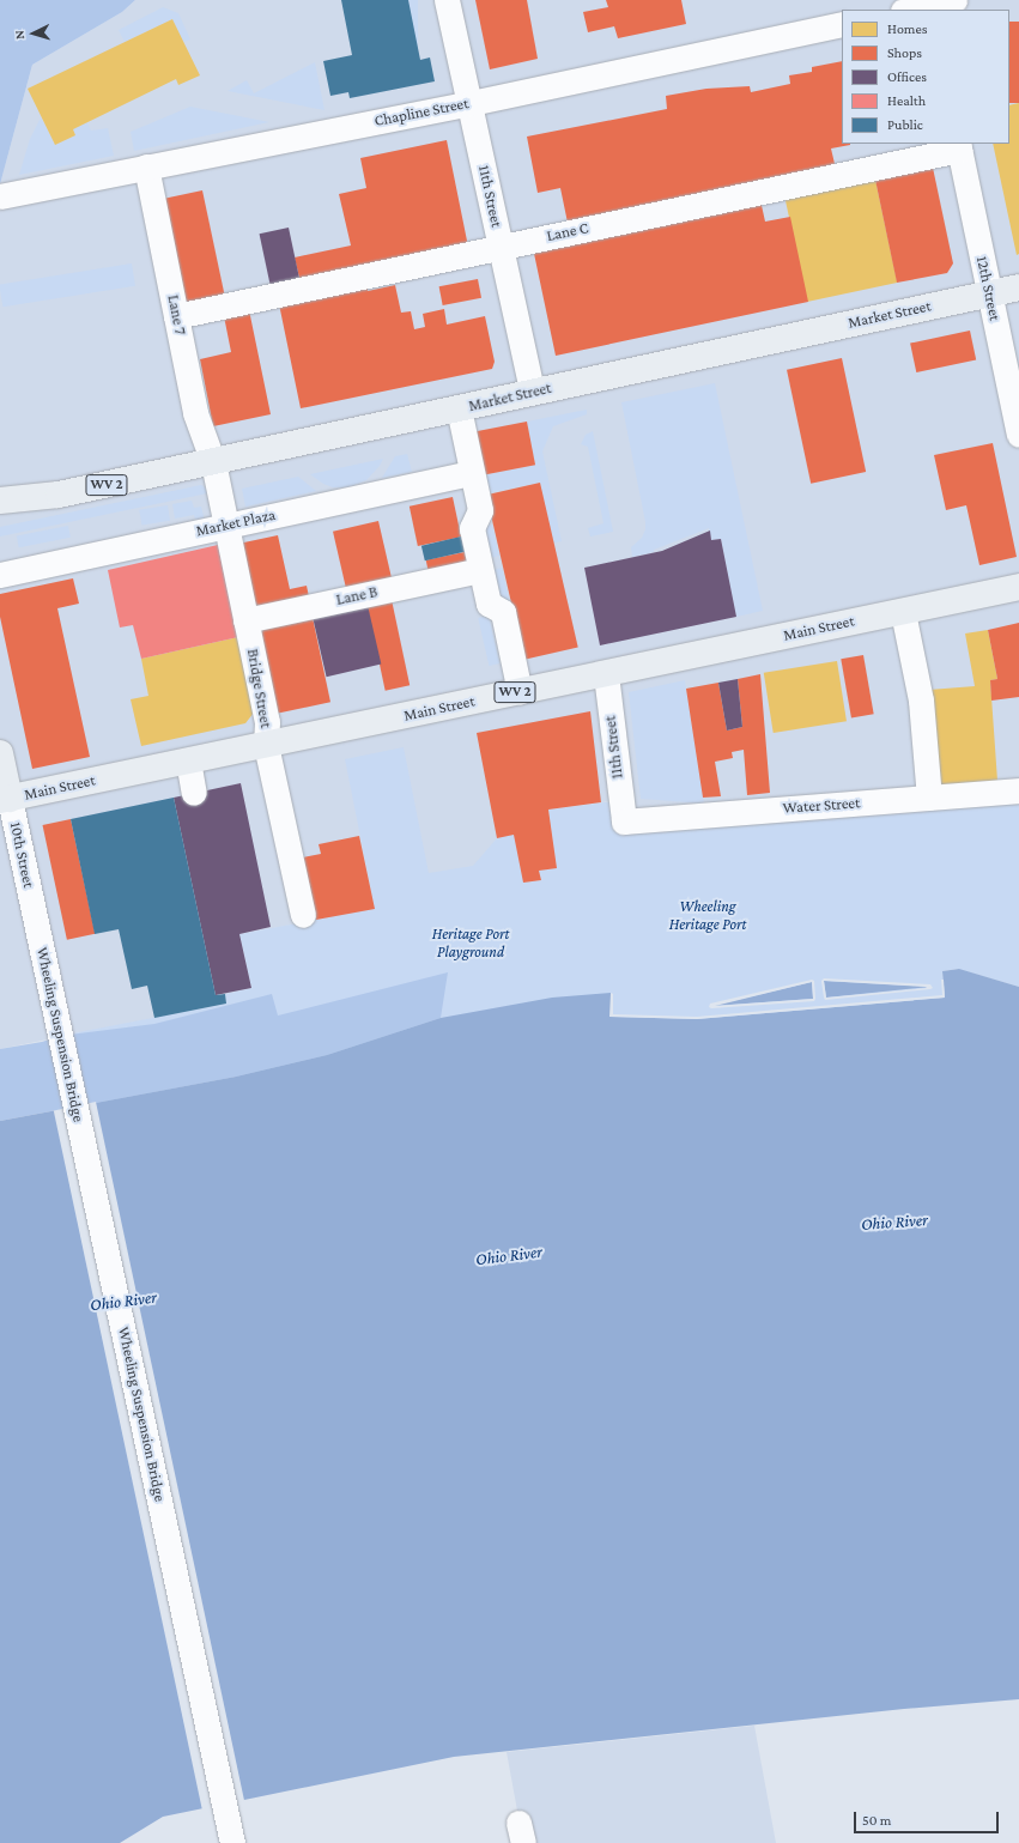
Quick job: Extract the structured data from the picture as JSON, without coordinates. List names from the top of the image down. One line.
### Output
{"streets":{"main road":["Market Street","WV 2","Main Street","10th Street"],"street":["Chapline Street","11th Street","Lane C","12th Street","Lane 7","Market Plaza","Lane B","Bridge Street","Water Street","Wheeling Suspension Bridge"]},"crossings":[["Chapline Street","11th Street"],["Chapline Street","Lane 7"],["11th Street","Lane C"],["11th Street","Market Street"],["11th Street","Main Street"],["11th Street","Water Street"],["Lane C","12th Street"],["Lane C","Lane 7"],["12th Street","Market Street"],["Lane 7","Market Street"],["Lane 7","Bridge Street"],["Market Street","Bridge Street"],["Market Plaza","Bridge Street"],["Lane B","Bridge Street"],["Main Street","Bridge Street"],["Main Street","10th Street"],["10th Street","Wheeling Suspension Bridge"]],"water":["Ohio River"],"parks":["Wheeling Heritage Port","Heritage Port Playground"],"legend":["Homes","Shops","Offices","Health","Public"],"scale_bar":"50 m","north":"left"}
